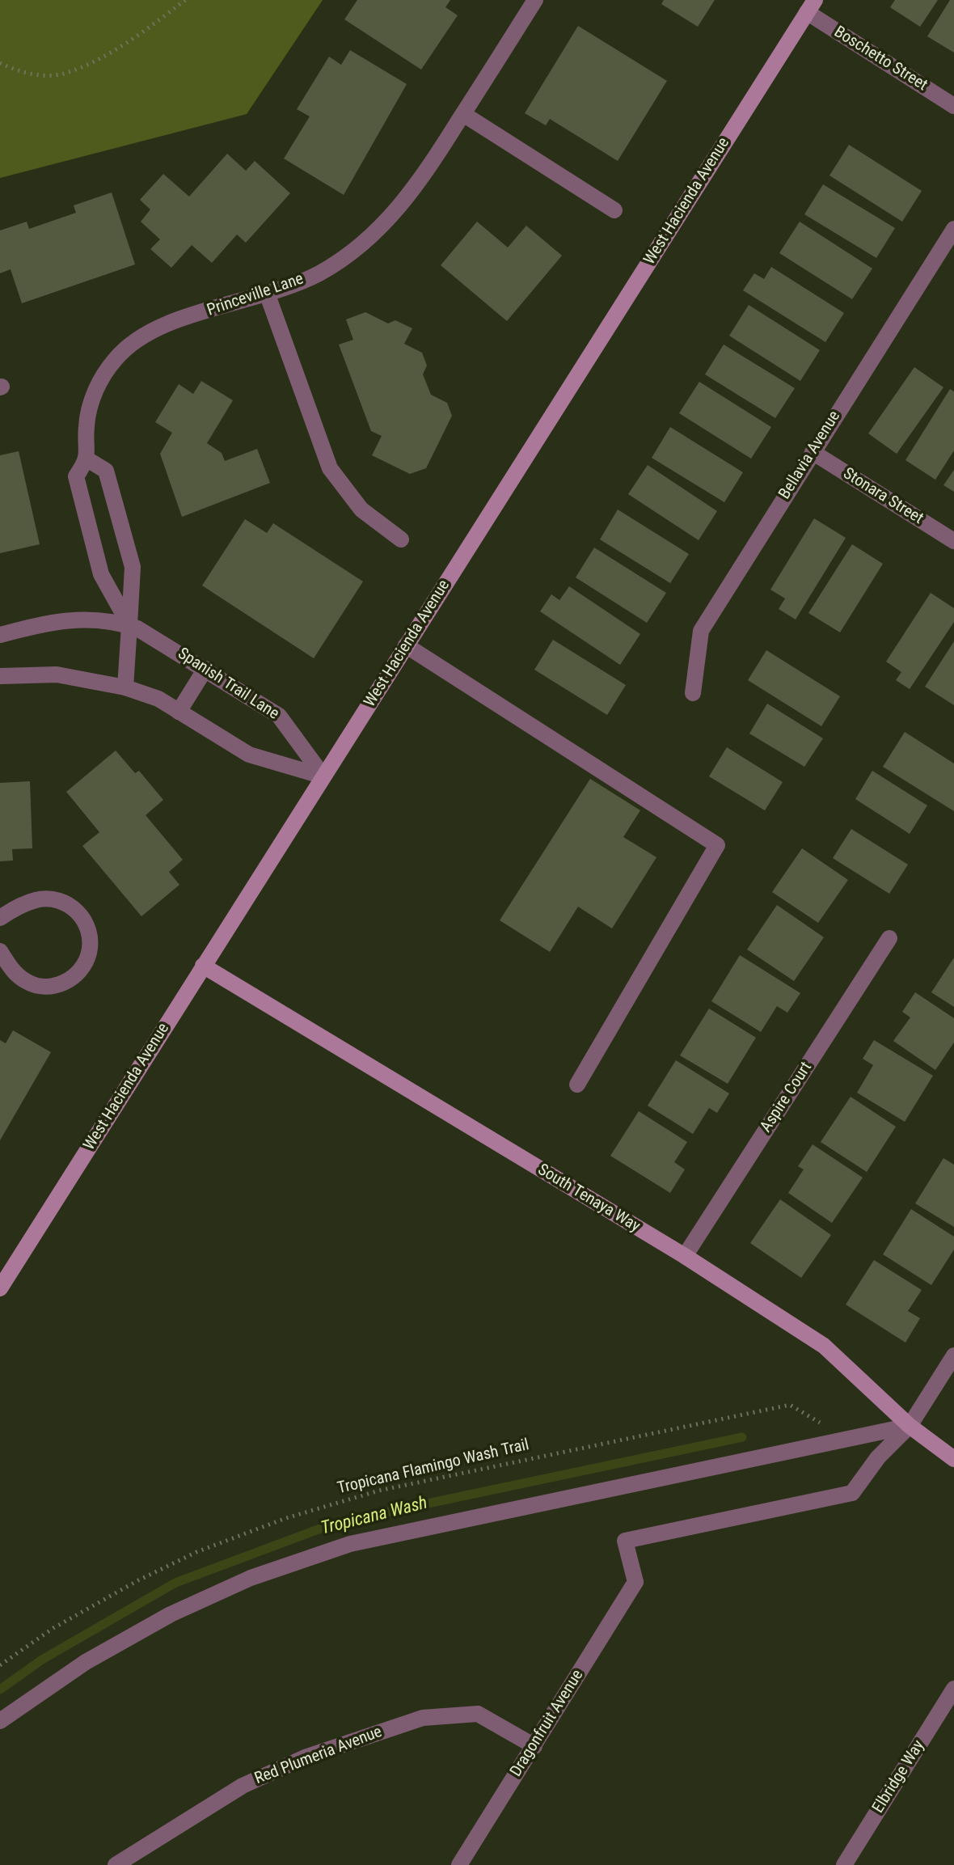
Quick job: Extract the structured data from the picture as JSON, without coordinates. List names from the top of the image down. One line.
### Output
{"streets":{"main road":["West Hacienda Avenue","South Tenaya Way"],"street":["Boschetto Street","Princeville Lane","Bellavia Avenue","Stonara Street","Spanish Trail Lane","Aspire Court","Dragonfruit Avenue","Red Plumeria Avenue","Elbridge Way"],"path":["Tropicana Flamingo Wash Trail"]},"crossings":[["Boschetto Street","West Hacienda Avenue"],["West Hacienda Avenue","Spanish Trail Lane"],["West Hacienda Avenue","South Tenaya Way"],["Princeville Lane","Spanish Trail Lane"],["Bellavia Avenue","Stonara Street"],["Aspire Court","South Tenaya Way"],["South Tenaya Way","Dragonfruit Avenue"],["Dragonfruit Avenue","Red Plumeria Avenue"]],"water":["Tropicana Wash"]}
